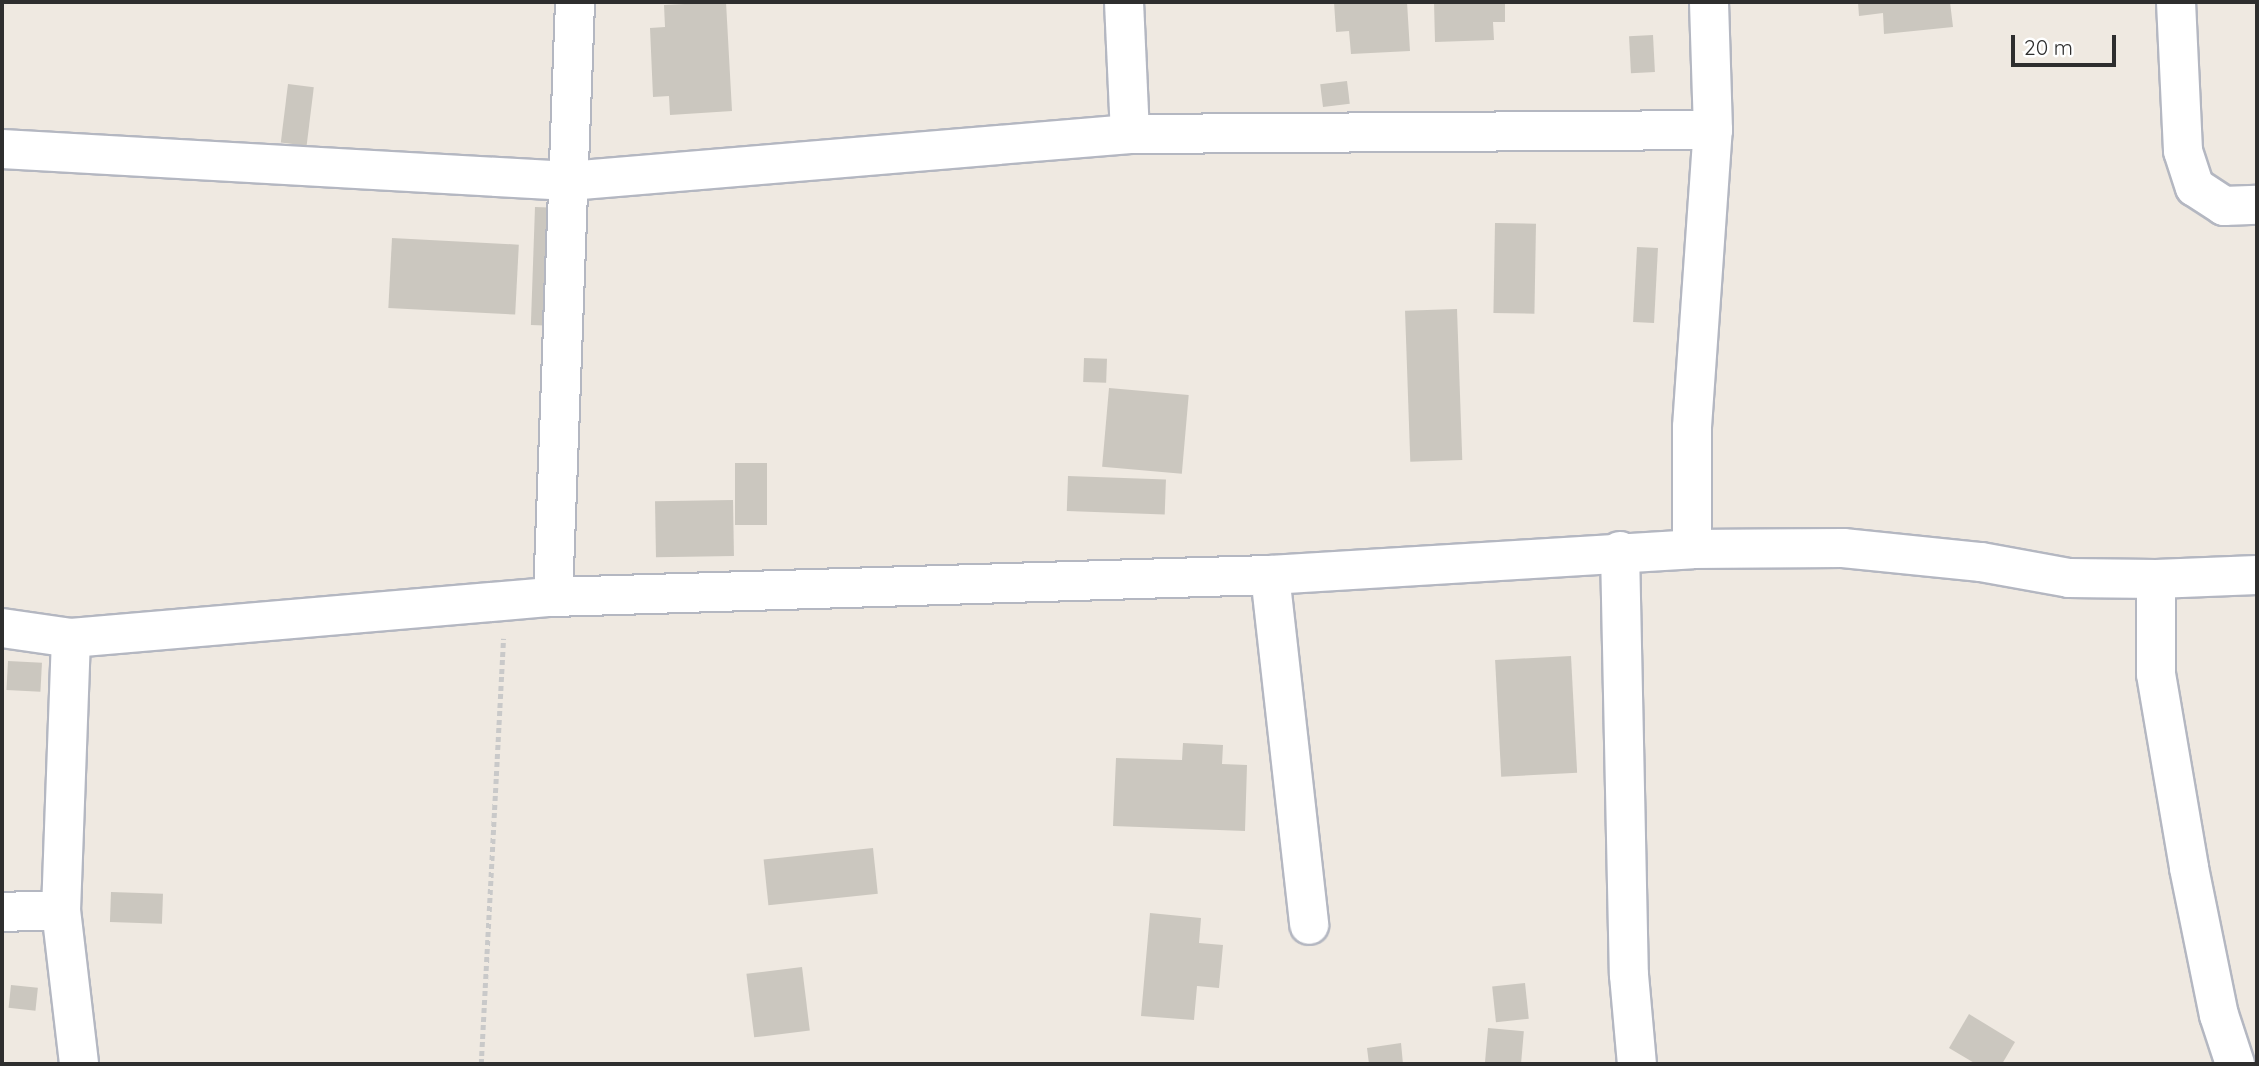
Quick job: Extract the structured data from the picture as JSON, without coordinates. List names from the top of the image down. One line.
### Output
{"scale_bar":"20 m"}
